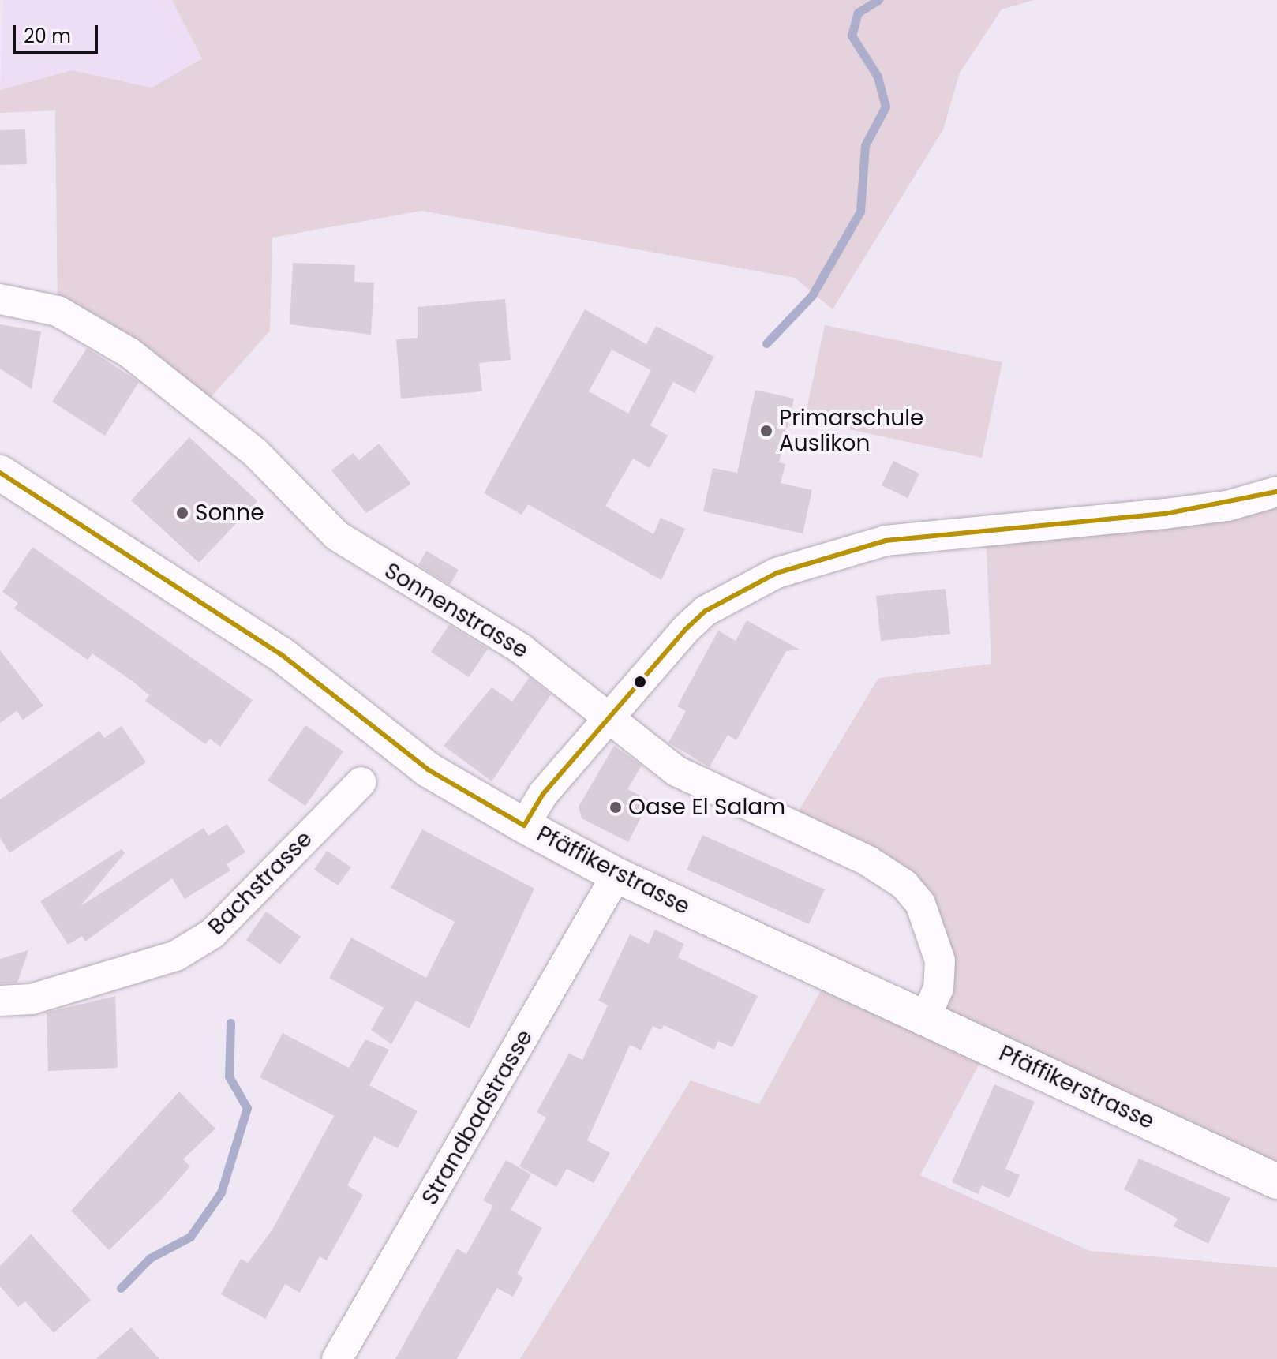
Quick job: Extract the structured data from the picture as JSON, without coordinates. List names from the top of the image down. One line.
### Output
{"streets":{"main road":["Pfäffikerstrasse"],"street":["Sonnenstrasse","Bachstrasse","Strandbadstrasse"]},"crossings":[["Sonnenstrasse","Pfäffikerstrasse"],["Pfäffikerstrasse","Strandbadstrasse"]],"places":["Primarschule Auslikon","Sonne","Oase El Salam"],"scale_bar":"20 m"}
